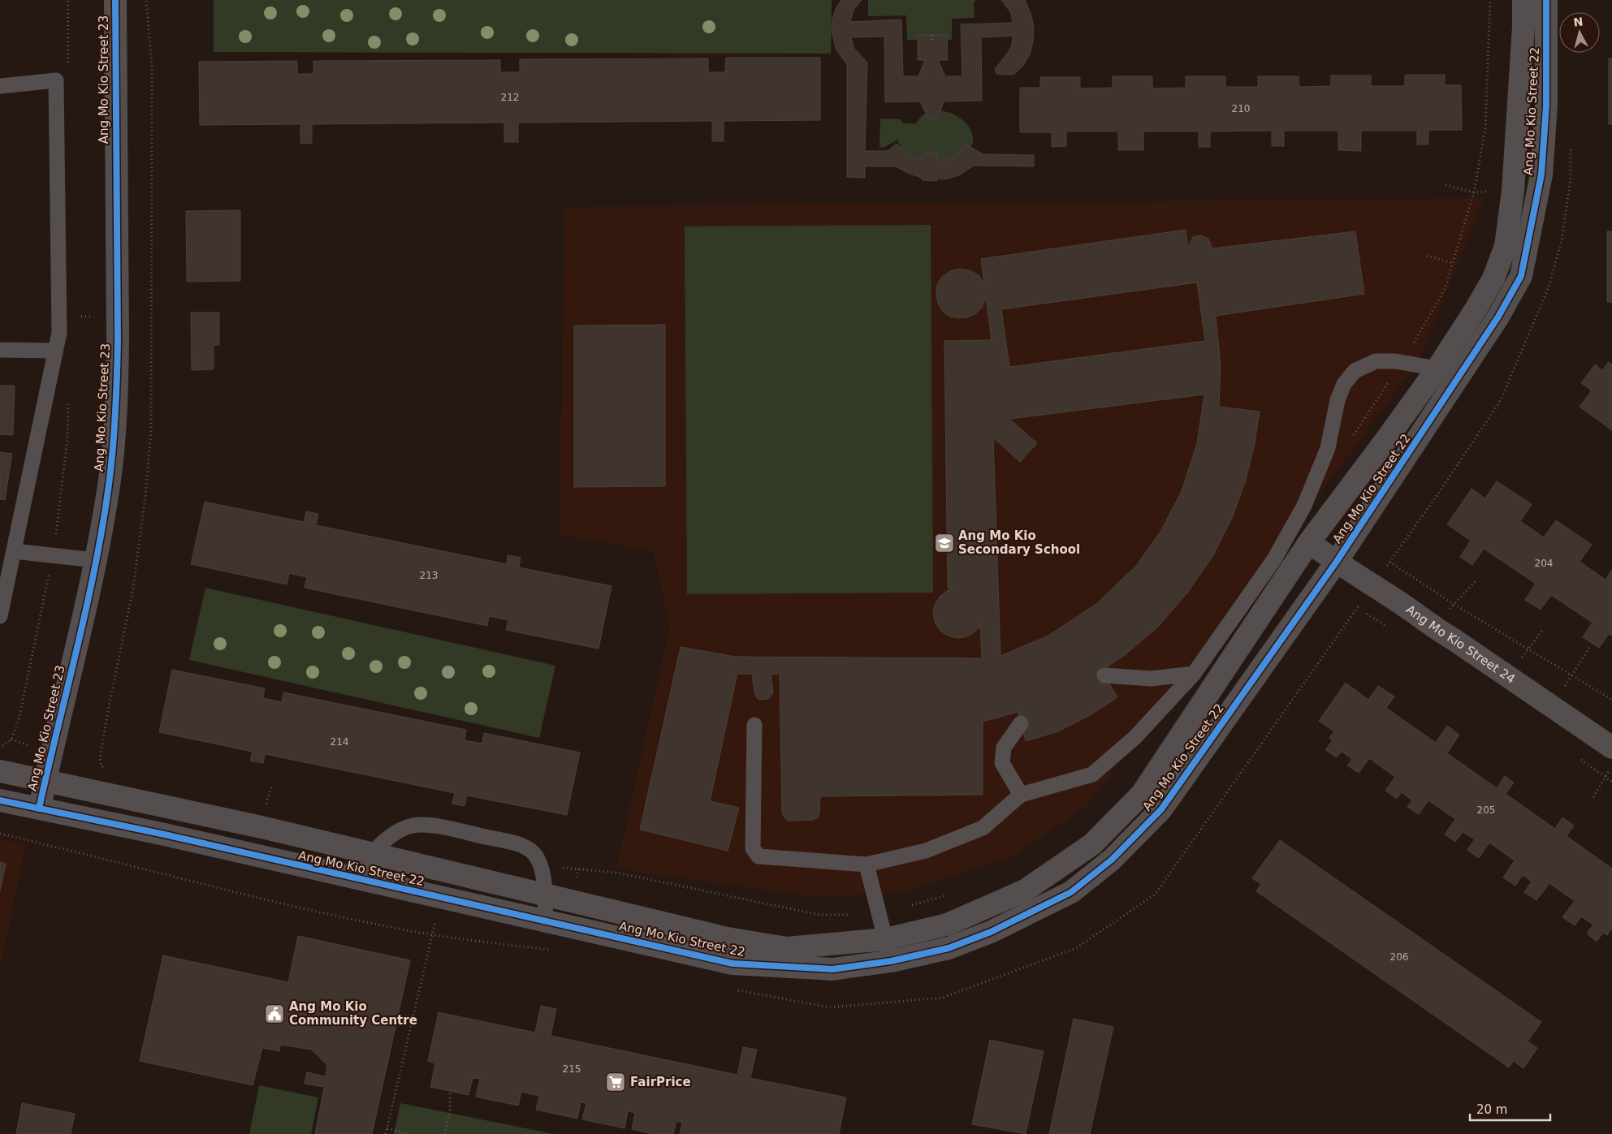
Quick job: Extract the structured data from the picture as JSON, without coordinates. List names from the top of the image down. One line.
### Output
{"streets":{"street":["Ang Mo Kio Street 23","Ang Mo Kio Street 22","Ang Mo Kio Street 24"]},"crossings":[["Ang Mo Kio Street 23","Ang Mo Kio Street 22"],["Ang Mo Kio Street 22","Ang Mo Kio Street 24"]],"places":{"school or university":["Ang Mo Kio Secondary School"],"public building":["Ang Mo Kio Community Centre"],"supermarket":["FairPrice"]},"house_numbers":["212","210","204","213","214","205","206","215"],"scale_bar":"20 m","north":"top"}
